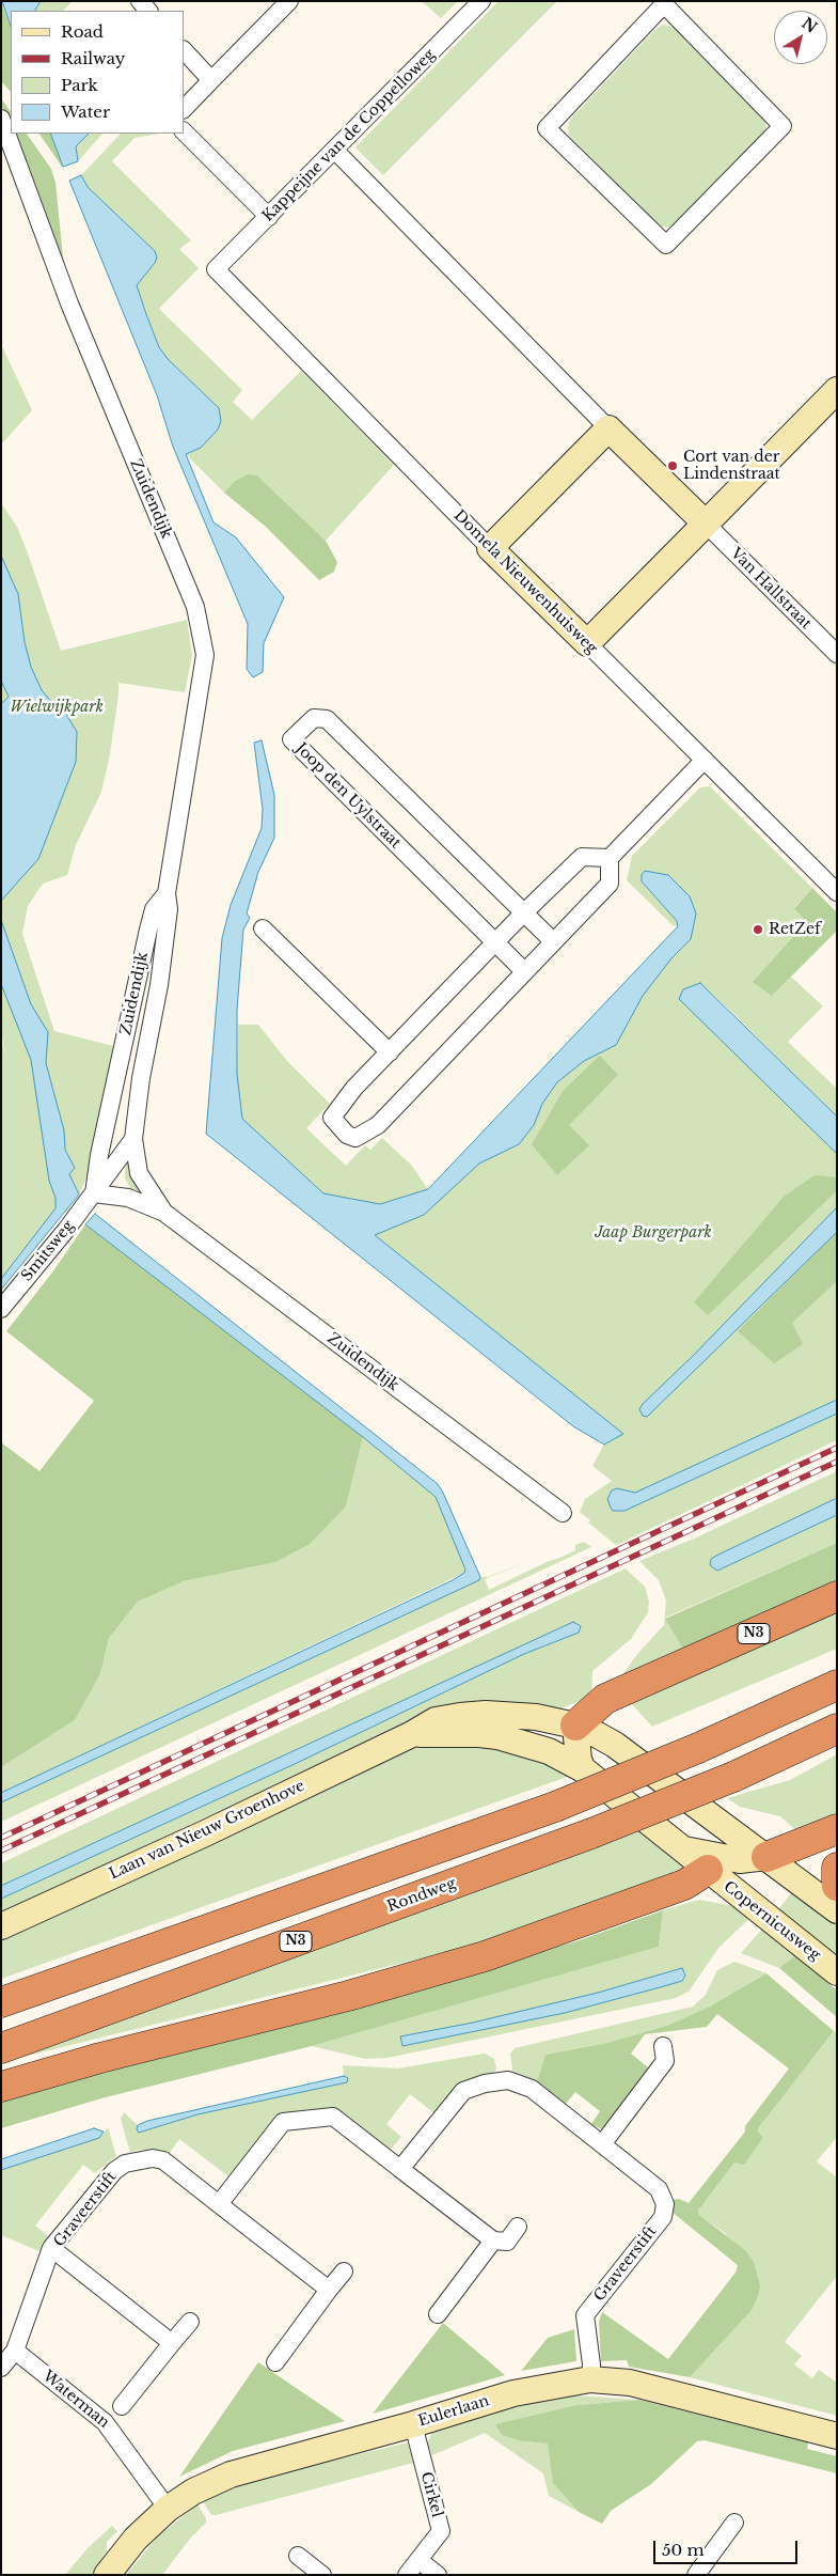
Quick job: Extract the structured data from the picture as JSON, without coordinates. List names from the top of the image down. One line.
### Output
{"streets":{"highway":["N3","Rondweg"],"street":["Kappeijne van de Coppelloweg","Zuidendijk","Domela Nieuwenhuisweg","Van Hallstraat","Joop den Uylstraat","Smitsweg","Laan van Nieuw Groenhove","Copernicusweg","Graveerstift","Waterman","Eulerlaan","Cirkel"]},"crossings":[["Kappeijne van de Coppelloweg","Domela Nieuwenhuisweg"],["Zuidendijk","Smitsweg"],["N3","Laan van Nieuw Groenhove"],["Laan van Nieuw Groenhove","Copernicusweg"],["Graveerstift","Eulerlaan"],["Waterman","Eulerlaan"],["Eulerlaan","Cirkel"]],"parks":["Wielwijkpark","Jaap Burgerpark"],"places":["Cort van der Lindenstraat","RetZef"],"legend":["Road","Railway","Park","Water"],"scale_bar":"50 m","north":"top right"}
